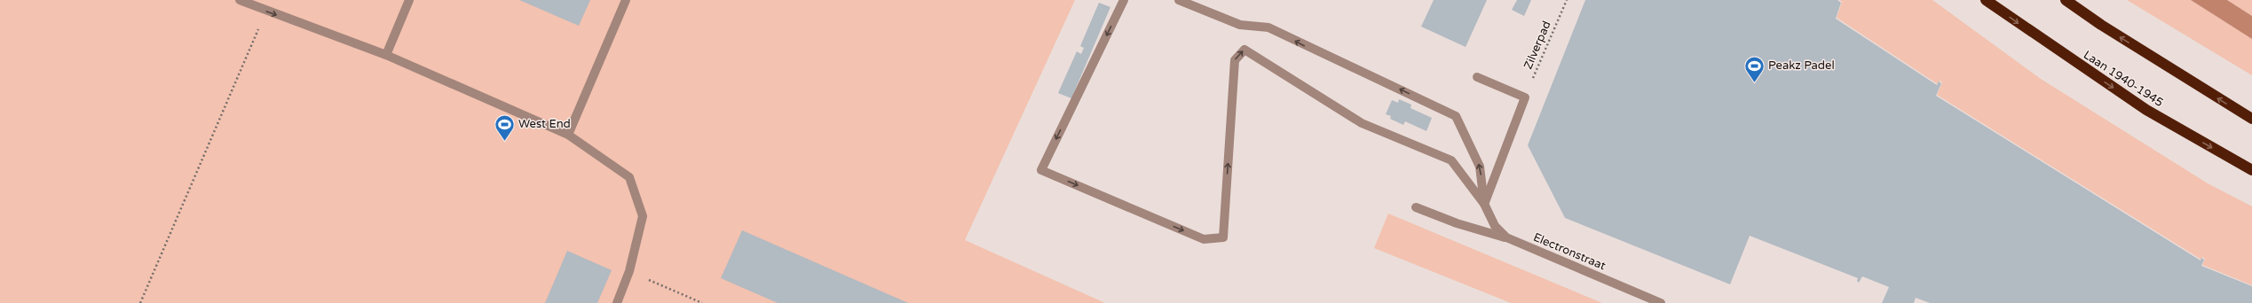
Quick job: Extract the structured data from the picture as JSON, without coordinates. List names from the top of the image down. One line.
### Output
{"streets":{"highway":["Laan 1940-1945"],"street":["Electronstraat"],"path":["Zilverpad"]},"places":{"sports":["Peakz Padel","West End"]}}
